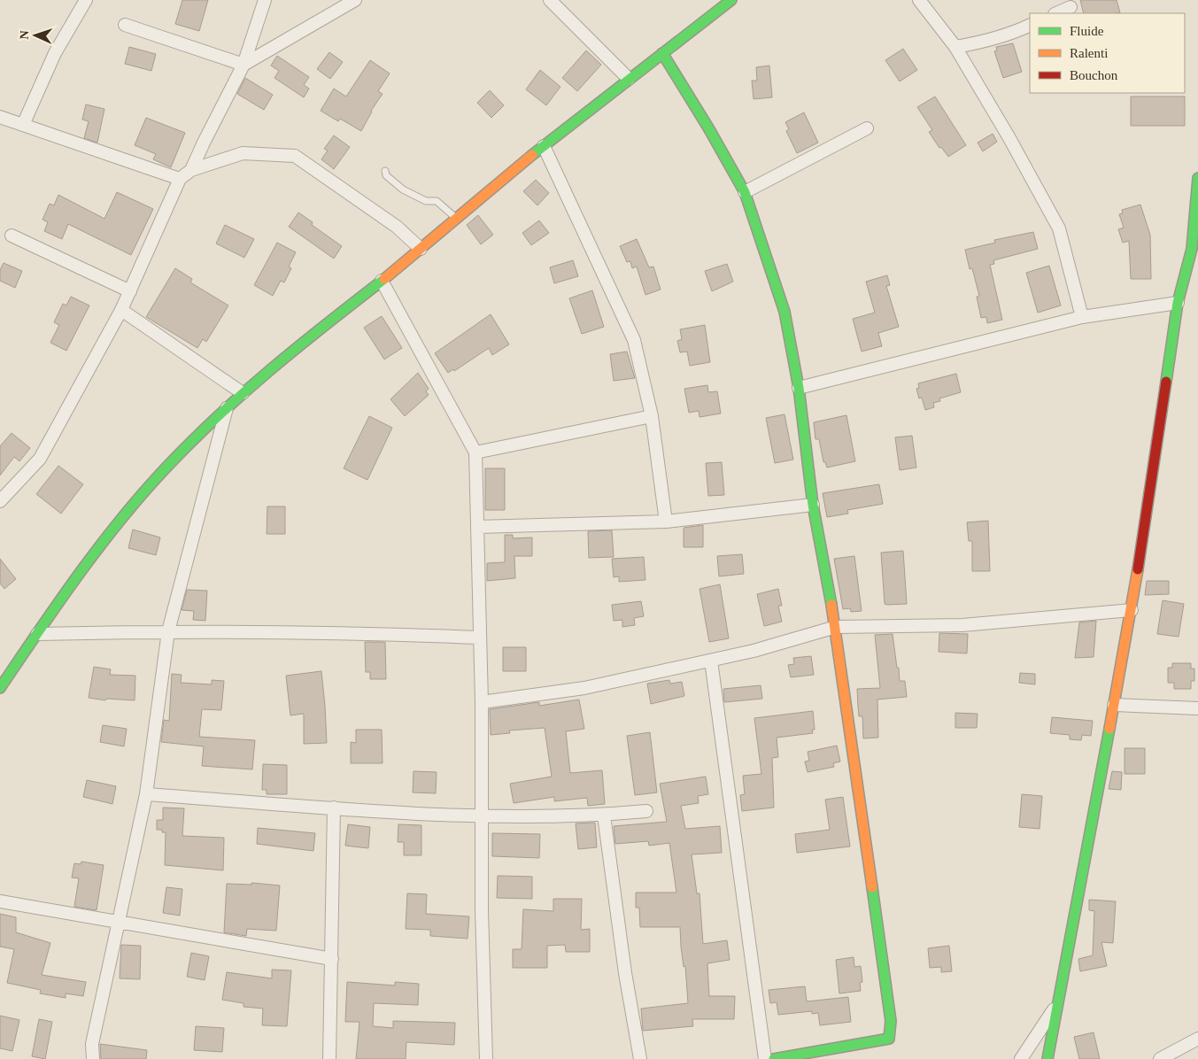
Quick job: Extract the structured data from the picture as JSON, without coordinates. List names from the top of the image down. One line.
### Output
{"legend":["Fluide","Ralenti","Bouchon"],"north":"left"}
